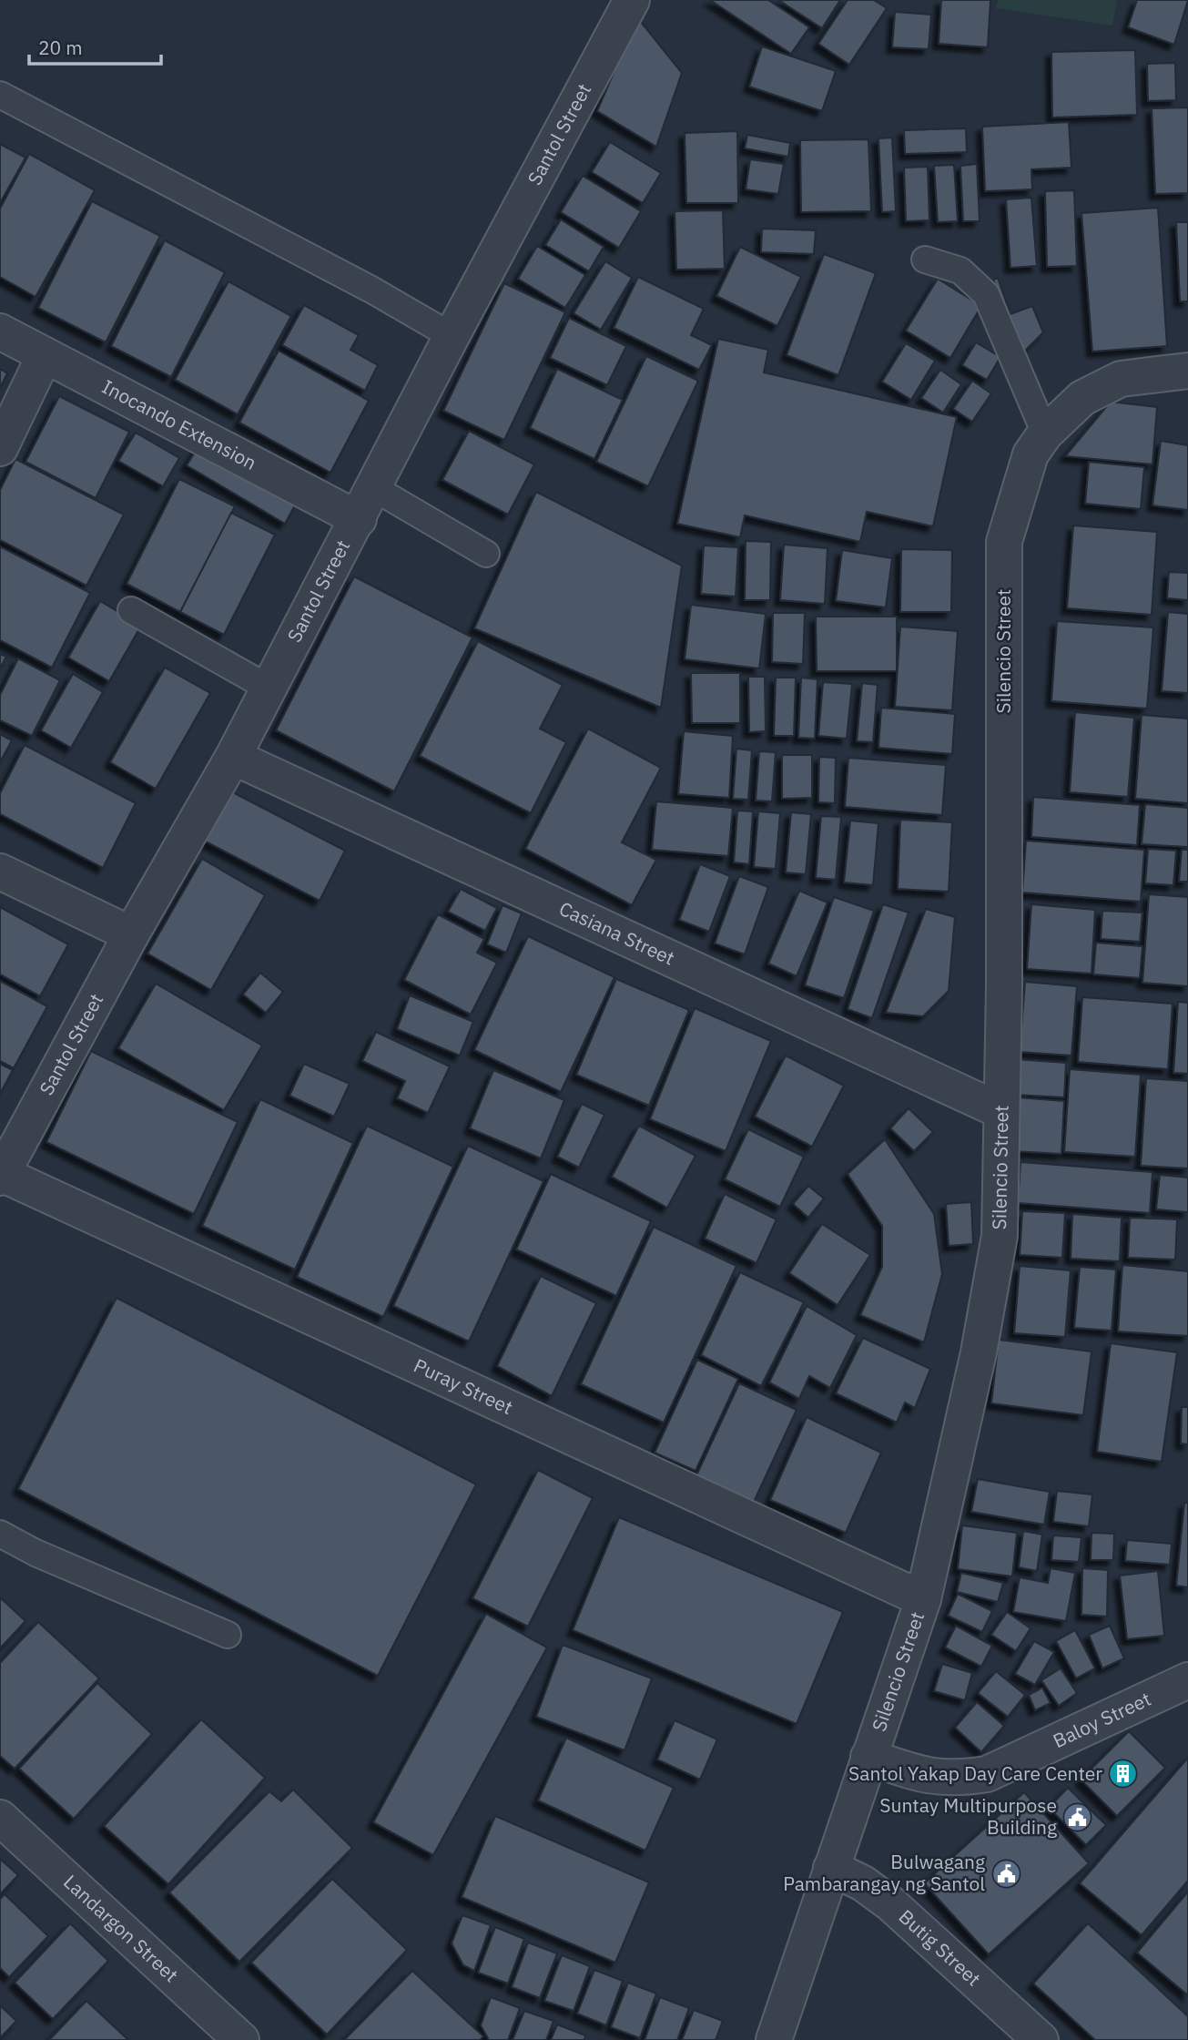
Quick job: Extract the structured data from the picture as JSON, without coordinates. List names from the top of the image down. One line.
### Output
{"streets":{"street":["Santol Street","Inocando Extension","Silencio Street","Casiana Street","Puray Street","Baloy Street","Landargon Street","Butig Street"]},"crossings":[["Santol Street","Inocando Extension"],["Santol Street","Casiana Street"],["Santol Street","Puray Street"],["Silencio Street","Casiana Street"],["Silencio Street","Puray Street"],["Silencio Street","Baloy Street"],["Silencio Street","Butig Street"]],"places":{"building":["Santol Yakap Day Care Center"],"public building":["Suntay Multipurpose Building","Bulwagang Pambarangay ng Santol"]},"scale_bar":"20 m"}
